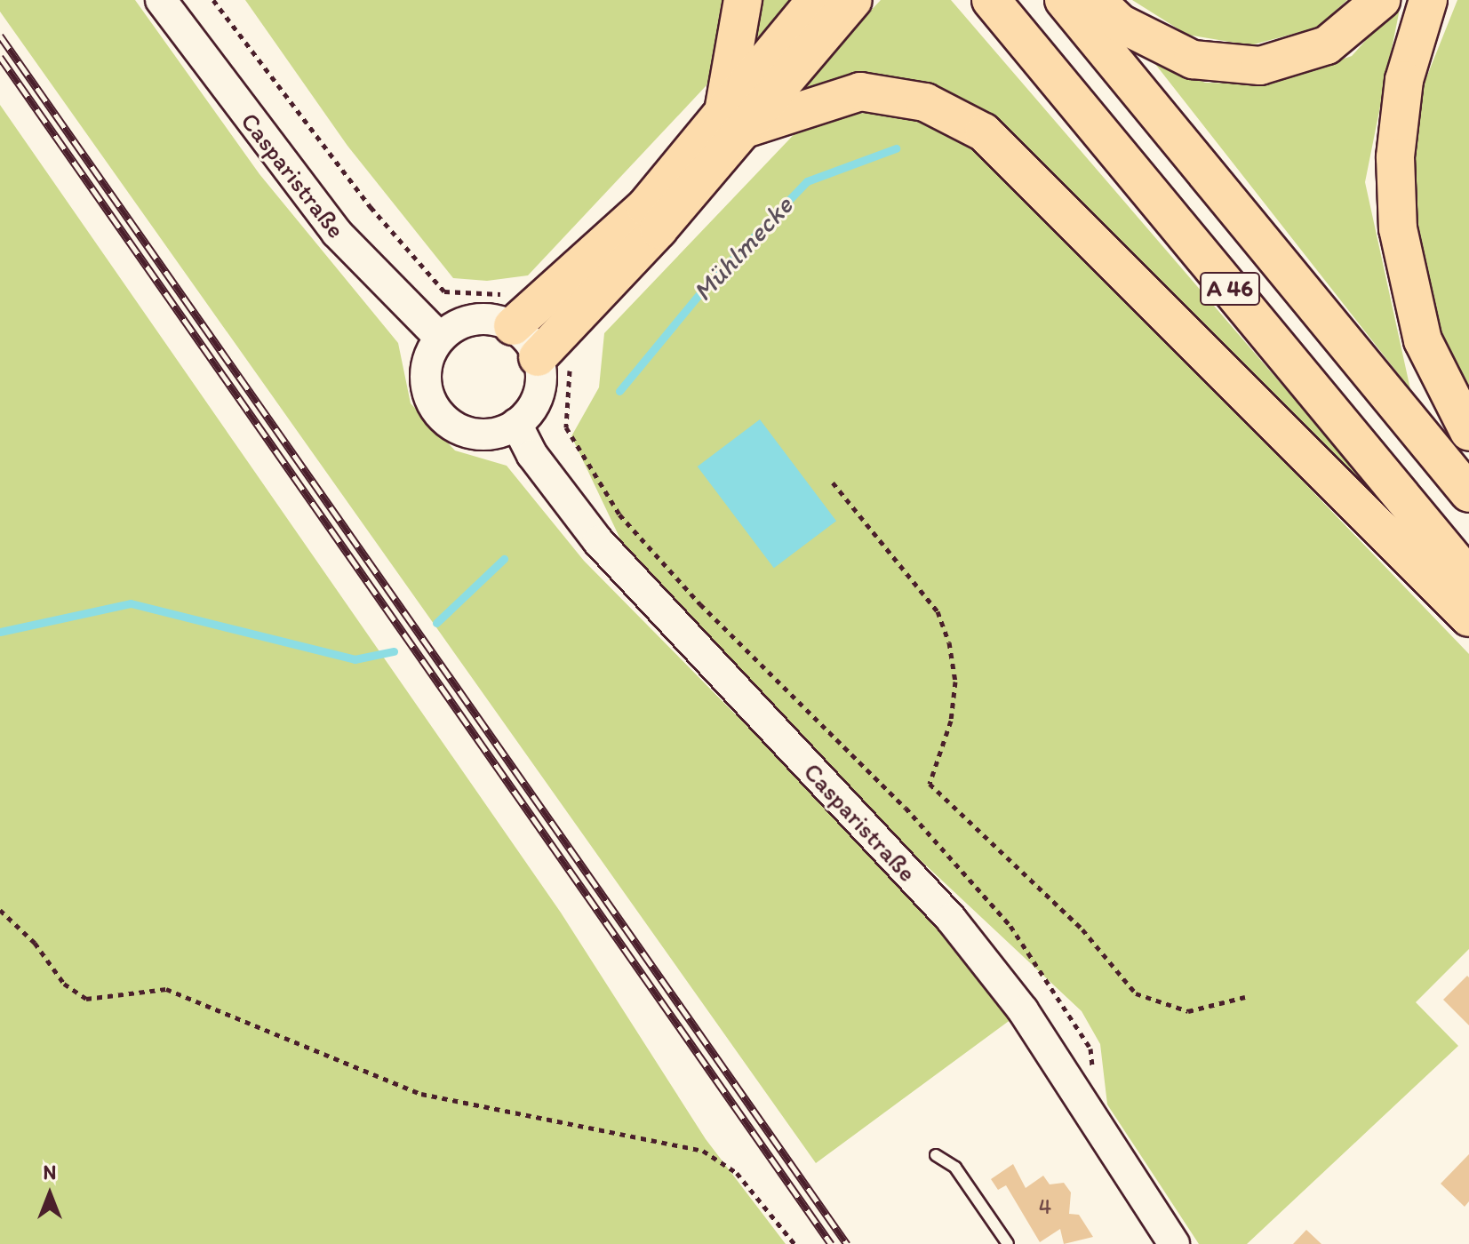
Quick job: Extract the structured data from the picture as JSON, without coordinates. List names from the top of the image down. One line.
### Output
{"streets":{"highway":["A 46"],"main road":["Casparistraße"]},"water":["Mühlmecke"],"house_numbers":["4"],"north":"top"}
